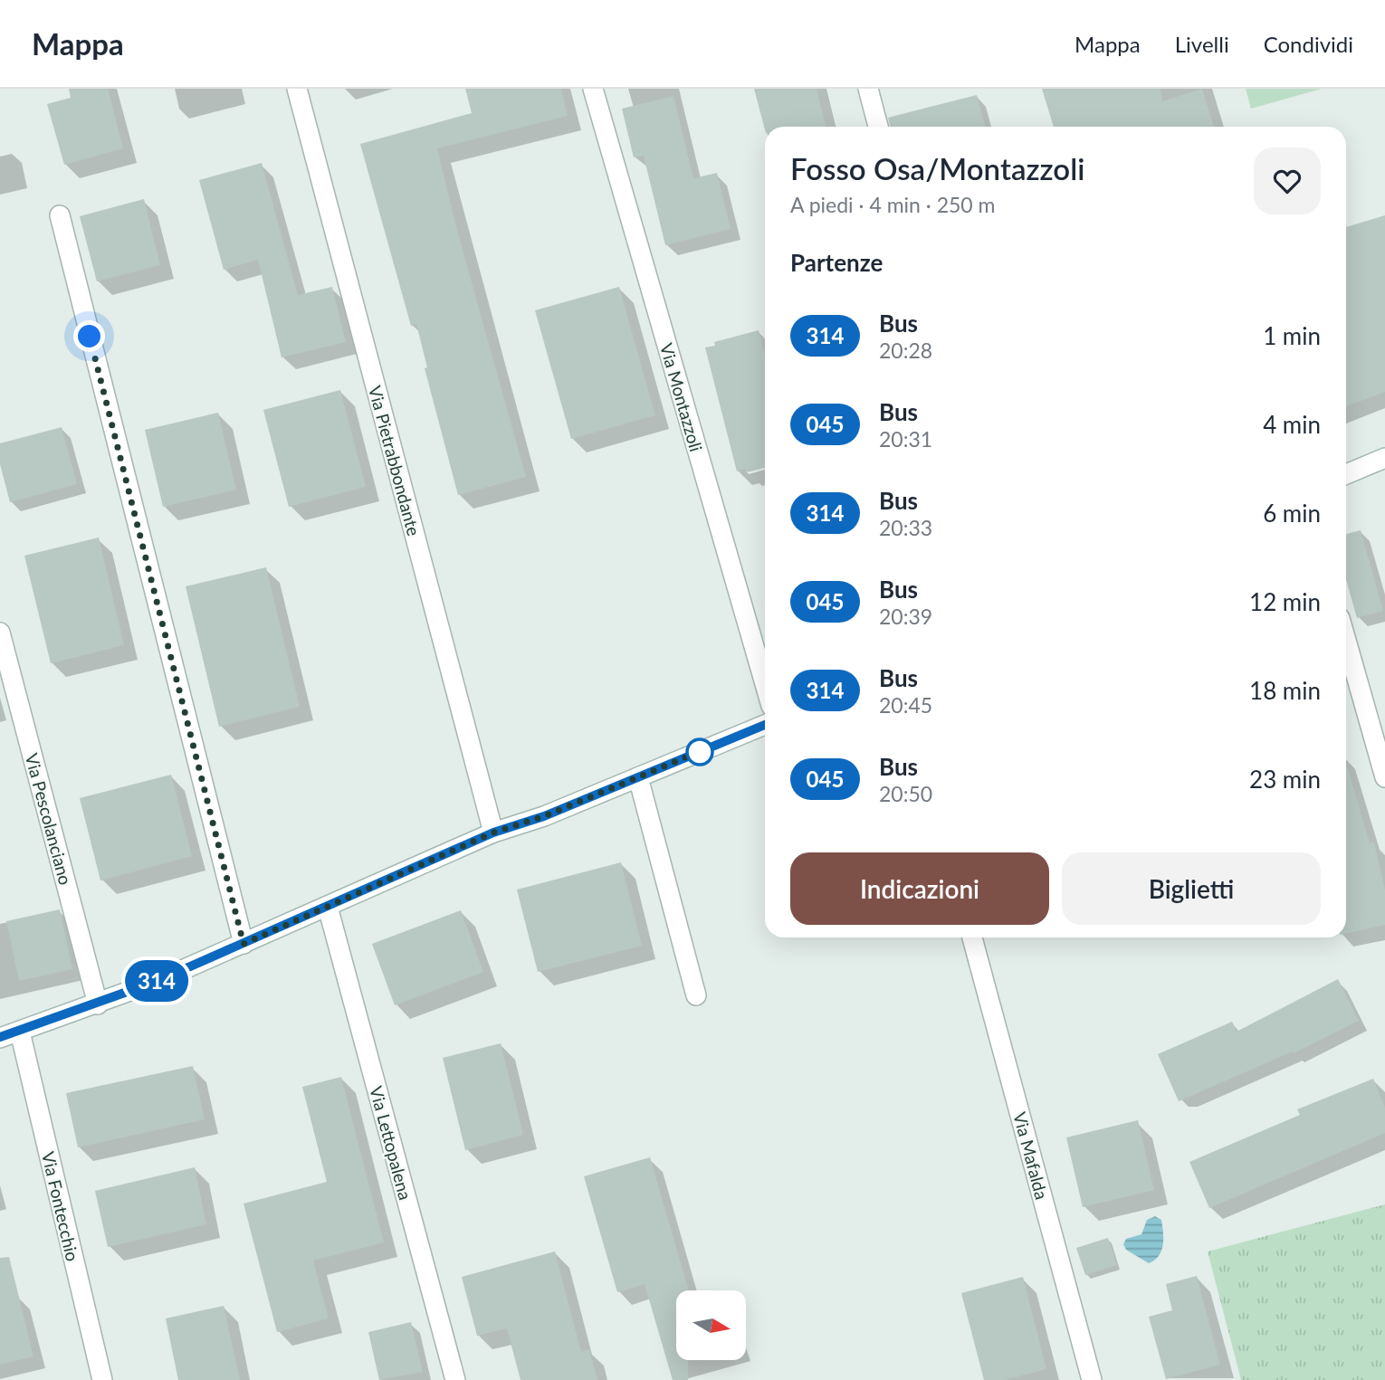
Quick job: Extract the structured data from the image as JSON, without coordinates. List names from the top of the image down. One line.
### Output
{"streets":{"street":["Via Montazzoli","Via Pietrabbondante","Via Pescolanciano","Via Lettopalena","Via Mafalda","Via Fontecchio"]},"lines":["bus line 314"],"north":"right","page":{"header":"Mappa","nav":["Mappa","Livelli","Condividi"],"on_map":"314","heading":[["Fosso Osa/Montazzoli","A piedi · 4 min · 250 m"],"Partenze"],"list":[{"mark":"314","name":"Bus","note":"20:28","value":"1 min"},{"mark":"045","name":"Bus","note":"20:31","value":"4 min"},{"mark":"314","name":"Bus","note":"20:33","value":"6 min"},{"mark":"045","name":"Bus","note":"20:39","value":"12 min"},{"mark":"314","name":"Bus","note":"20:45","value":"18 min"},{"mark":"045","name":"Bus","note":"20:50","value":"23 min"}],"buttons":["Indicazioni","Biglietti"]}}
